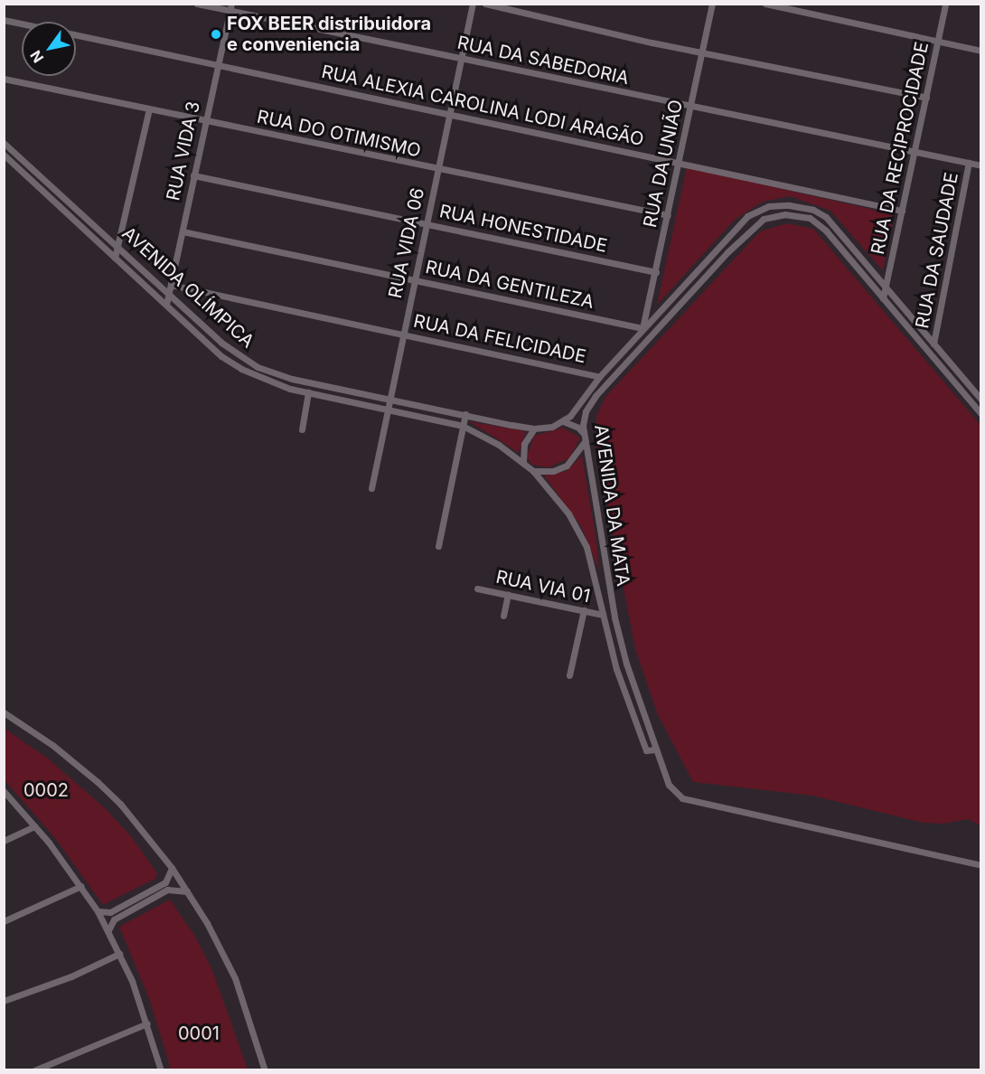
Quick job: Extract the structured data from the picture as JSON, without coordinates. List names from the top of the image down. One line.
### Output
{"streets":{"street":["RUA DA SABEDORIA","RUA ALEXIA CAROLINA LODI ARAGÃO","RUA DO OTIMISMO","RUA DA RECIPROCIDADE","RUA VIDA 3","RUA DA UNIÃO","RUA HONESTIDADE","RUA VIDA 06","RUA DA SAUDADE","RUA DA GENTILEZA","AVENIDA OLÍMPICA","RUA DA FELICIDADE","AVENIDA DA MATA","RUA VIA 01"]},"crossings":[["RUA DA SABEDORIA","RUA DA RECIPROCIDADE"],["RUA DA SABEDORIA","RUA VIDA 3"],["RUA DA SABEDORIA","RUA DA UNIÃO"],["RUA DA SABEDORIA","RUA VIDA 06"],["RUA DA SABEDORIA","RUA DA SAUDADE"],["RUA ALEXIA CAROLINA LODI ARAGÃO","RUA DA RECIPROCIDADE"],["RUA ALEXIA CAROLINA LODI ARAGÃO","RUA VIDA 3"],["RUA ALEXIA CAROLINA LODI ARAGÃO","RUA DA UNIÃO"],["RUA ALEXIA CAROLINA LODI ARAGÃO","RUA VIDA 06"],["RUA DO OTIMISMO","RUA VIDA 3"],["RUA DO OTIMISMO","RUA DA UNIÃO"],["RUA DO OTIMISMO","RUA VIDA 06"],["RUA DA RECIPROCIDADE","AVENIDA DA MATA"],["RUA VIDA 3","RUA HONESTIDADE"],["RUA VIDA 3","RUA DA GENTILEZA"],["RUA VIDA 3","AVENIDA OLÍMPICA"],["RUA VIDA 3","RUA DA FELICIDADE"],["RUA DA UNIÃO","RUA HONESTIDADE"],["RUA DA UNIÃO","RUA DA GENTILEZA"],["RUA DA UNIÃO","AVENIDA DA MATA"],["RUA HONESTIDADE","RUA VIDA 06"],["RUA VIDA 06","RUA DA GENTILEZA"],["RUA VIDA 06","AVENIDA OLÍMPICA"],["RUA VIDA 06","RUA DA FELICIDADE"],["RUA DA SAUDADE","AVENIDA DA MATA"],["RUA DA GENTILEZA","AVENIDA DA MATA"],["AVENIDA OLÍMPICA","AVENIDA DA MATA"],["RUA DA FELICIDADE","AVENIDA DA MATA"],["AVENIDA DA MATA","RUA VIA 01"]],"parks":["0002","0001"],"places":["FOX BEER distribuidora e conveniencia"],"north":"bottom left"}
